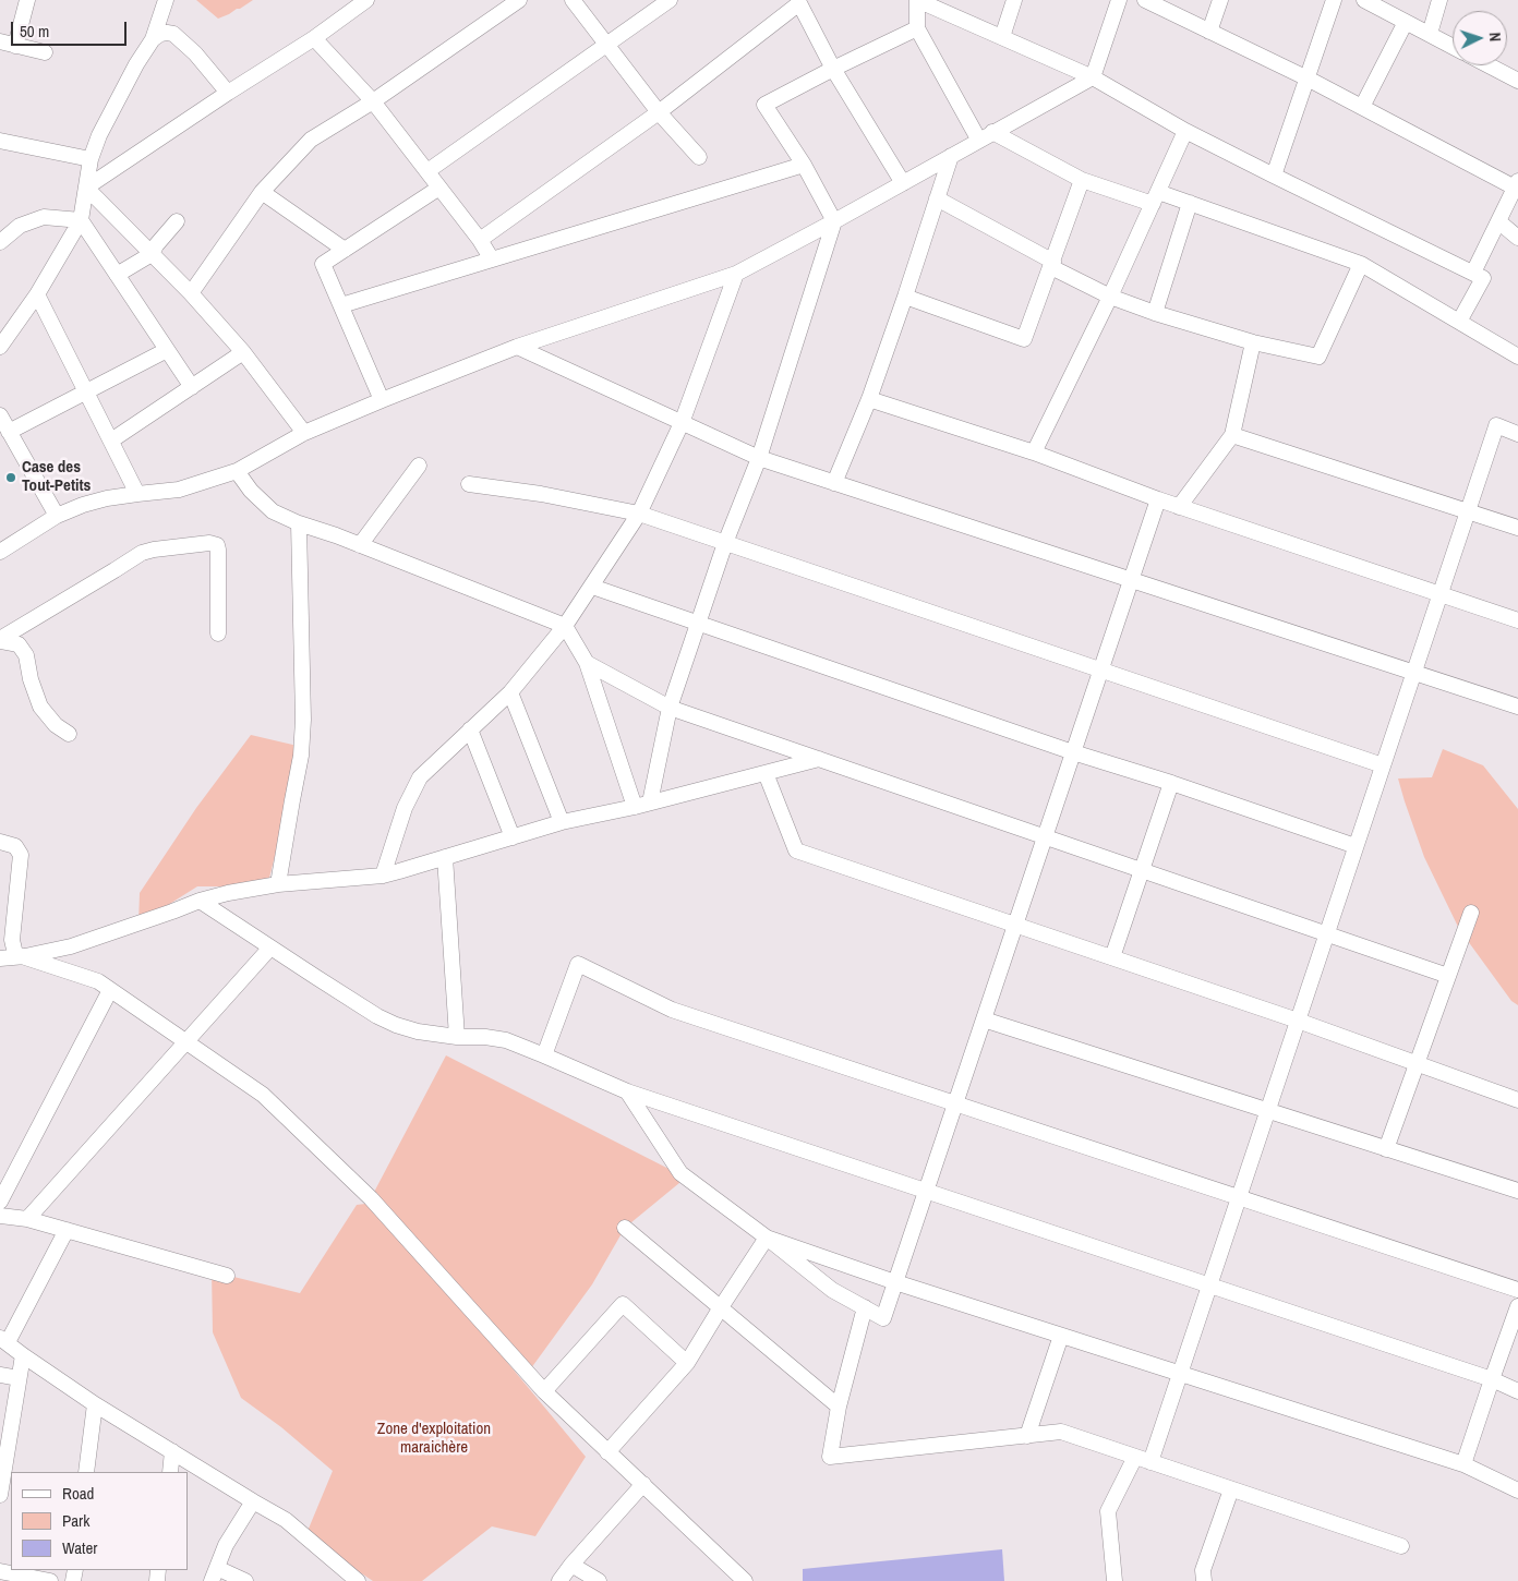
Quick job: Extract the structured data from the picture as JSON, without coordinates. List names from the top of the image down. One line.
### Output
{"parks":["Zone d'exploitation maraichère"],"places":["Case des Tout-Petits"],"legend":["Road","Park","Water"],"scale_bar":"50 m","north":"right"}
